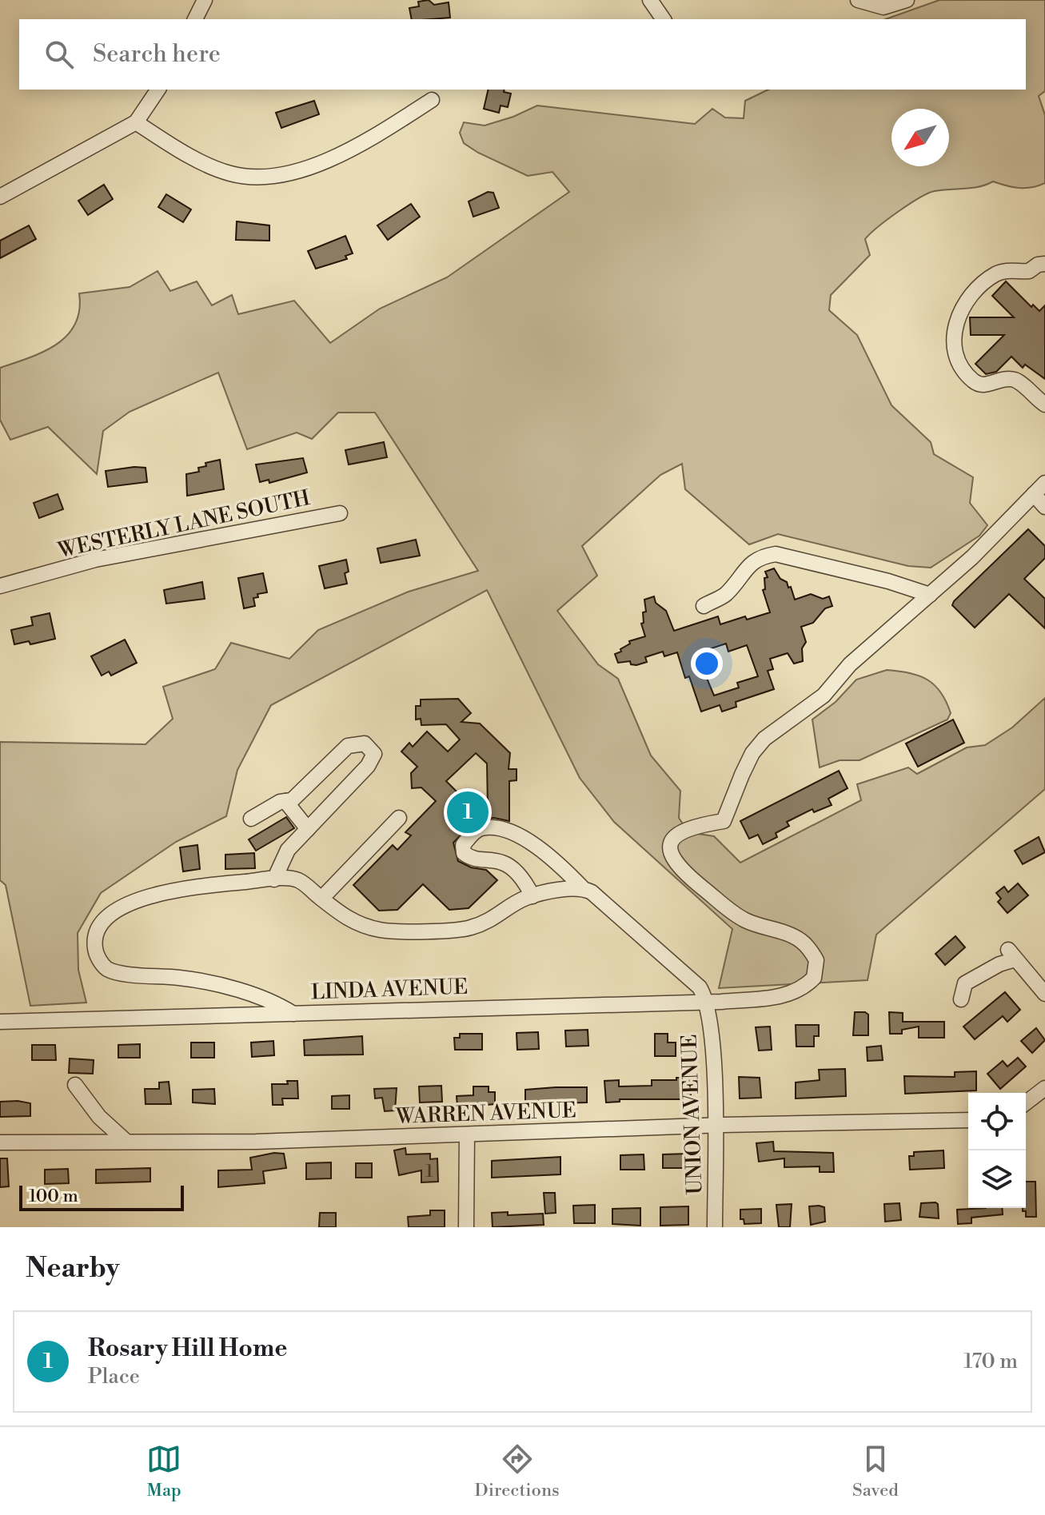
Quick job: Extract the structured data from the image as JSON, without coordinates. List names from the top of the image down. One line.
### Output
{"streets":{"street":["WESTERLY LANE SOUTH","LINDA AVENUE","WARREN AVENUE","UNION AVENUE"]},"crossings":[["LINDA AVENUE","UNION AVENUE"],["WARREN AVENUE","UNION AVENUE"]],"house_numbers":["1"],"scale_bar":"100 m","north":"bottom left","page":{"search":"Search here","pins":"1","scale":"100 m","heading":"Nearby","list":[{"mark":"1","name":"Rosary Hill Home","note":"Place","value":"170 m"}],"nav":["Map","Directions","Saved"]}}
